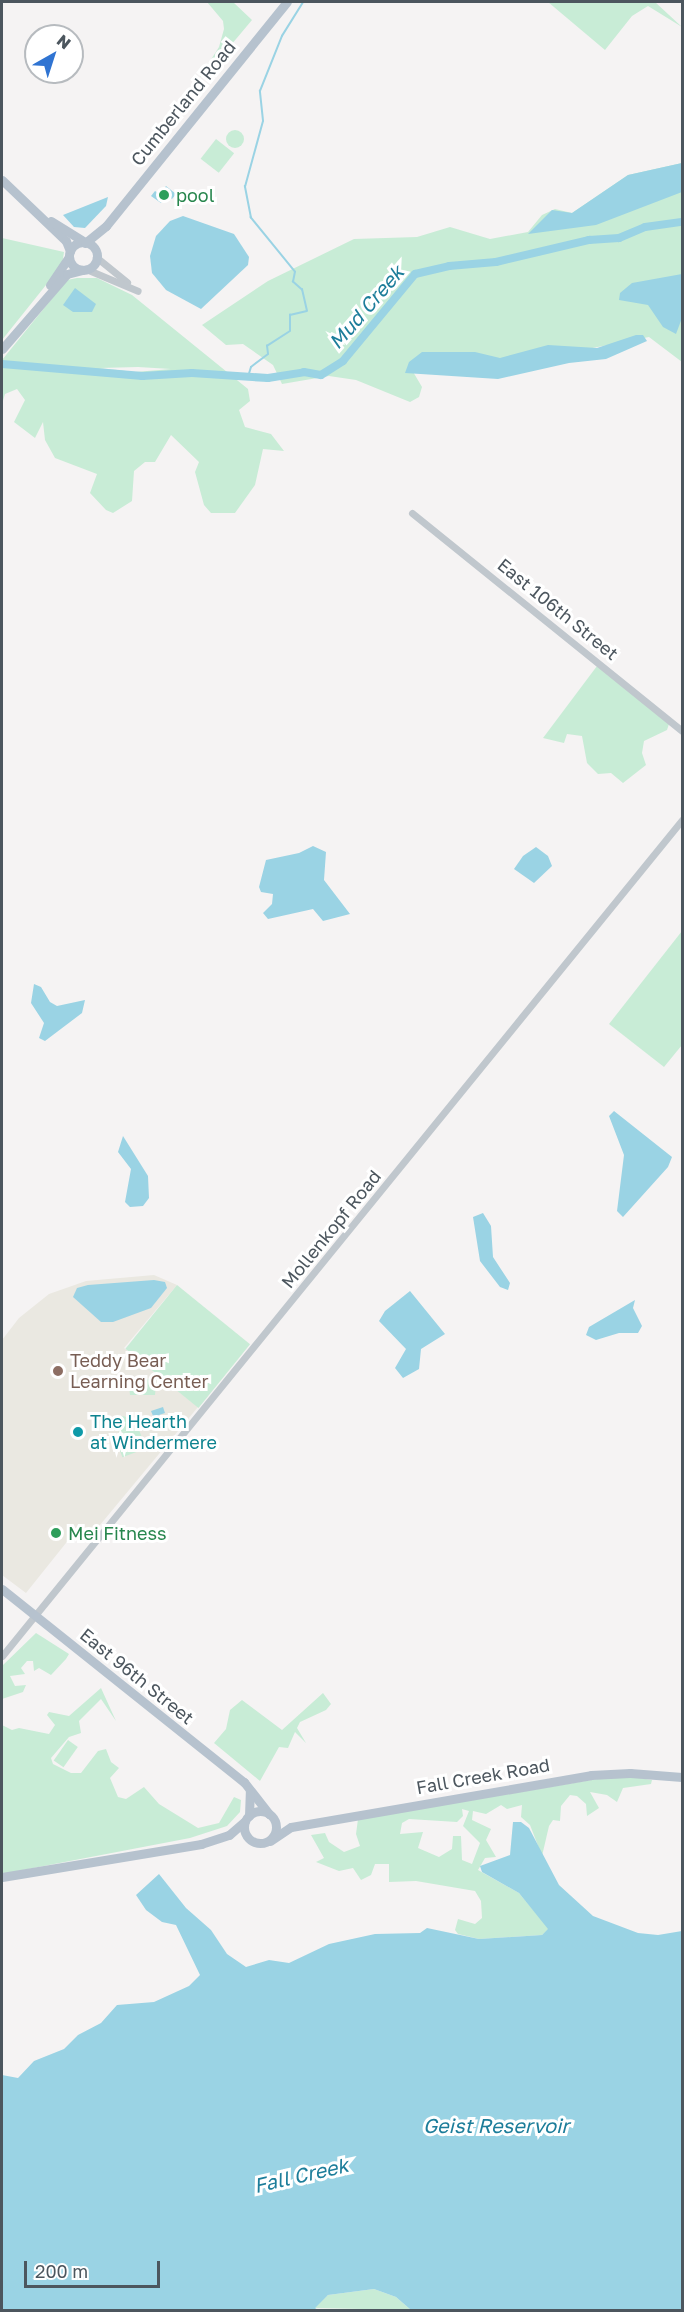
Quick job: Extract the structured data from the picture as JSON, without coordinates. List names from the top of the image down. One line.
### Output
{"streets":{"main road":["Cumberland Road","East 96th Street","Fall Creek Road"],"street":["East 106th Street","Mollenkopf Road"]},"crossings":[["Mollenkopf Road","East 96th Street"],["East 96th Street","Fall Creek Road"]],"water":["Mud Creek","Geist Reservoir","Fall Creek"],"places":["pool","Teddy Bear Learning Center","The Hearth at Windermere","Mei Fitness"],"scale_bar":"200 m","north":"top right"}
